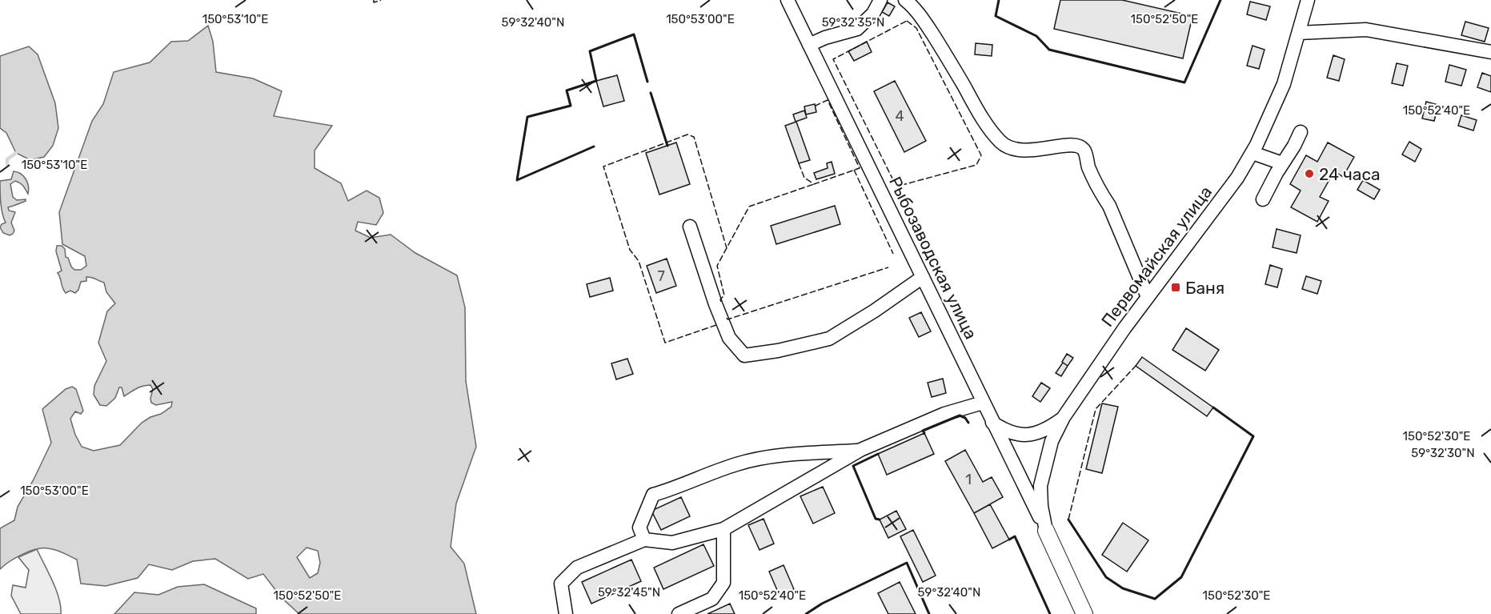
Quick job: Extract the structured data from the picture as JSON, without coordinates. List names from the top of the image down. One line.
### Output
{"streets":{"street":["Первомайская улица","Рыбозаводская улица"]},"crossings":[["Первомайская улица","Рыбозаводская улица"]],"places":{"other":["24 часа"],"transit":["Баня"]},"house_numbers":["4","7","1"],"coordinates":["150°53'10\"E","150°52'50\"E","150°53'00\"E","59°32'40\"N","59°32'35\"N","150°52'40\"E","150°52'30\"E","59°32'30\"N","59°32'45\"N"]}
